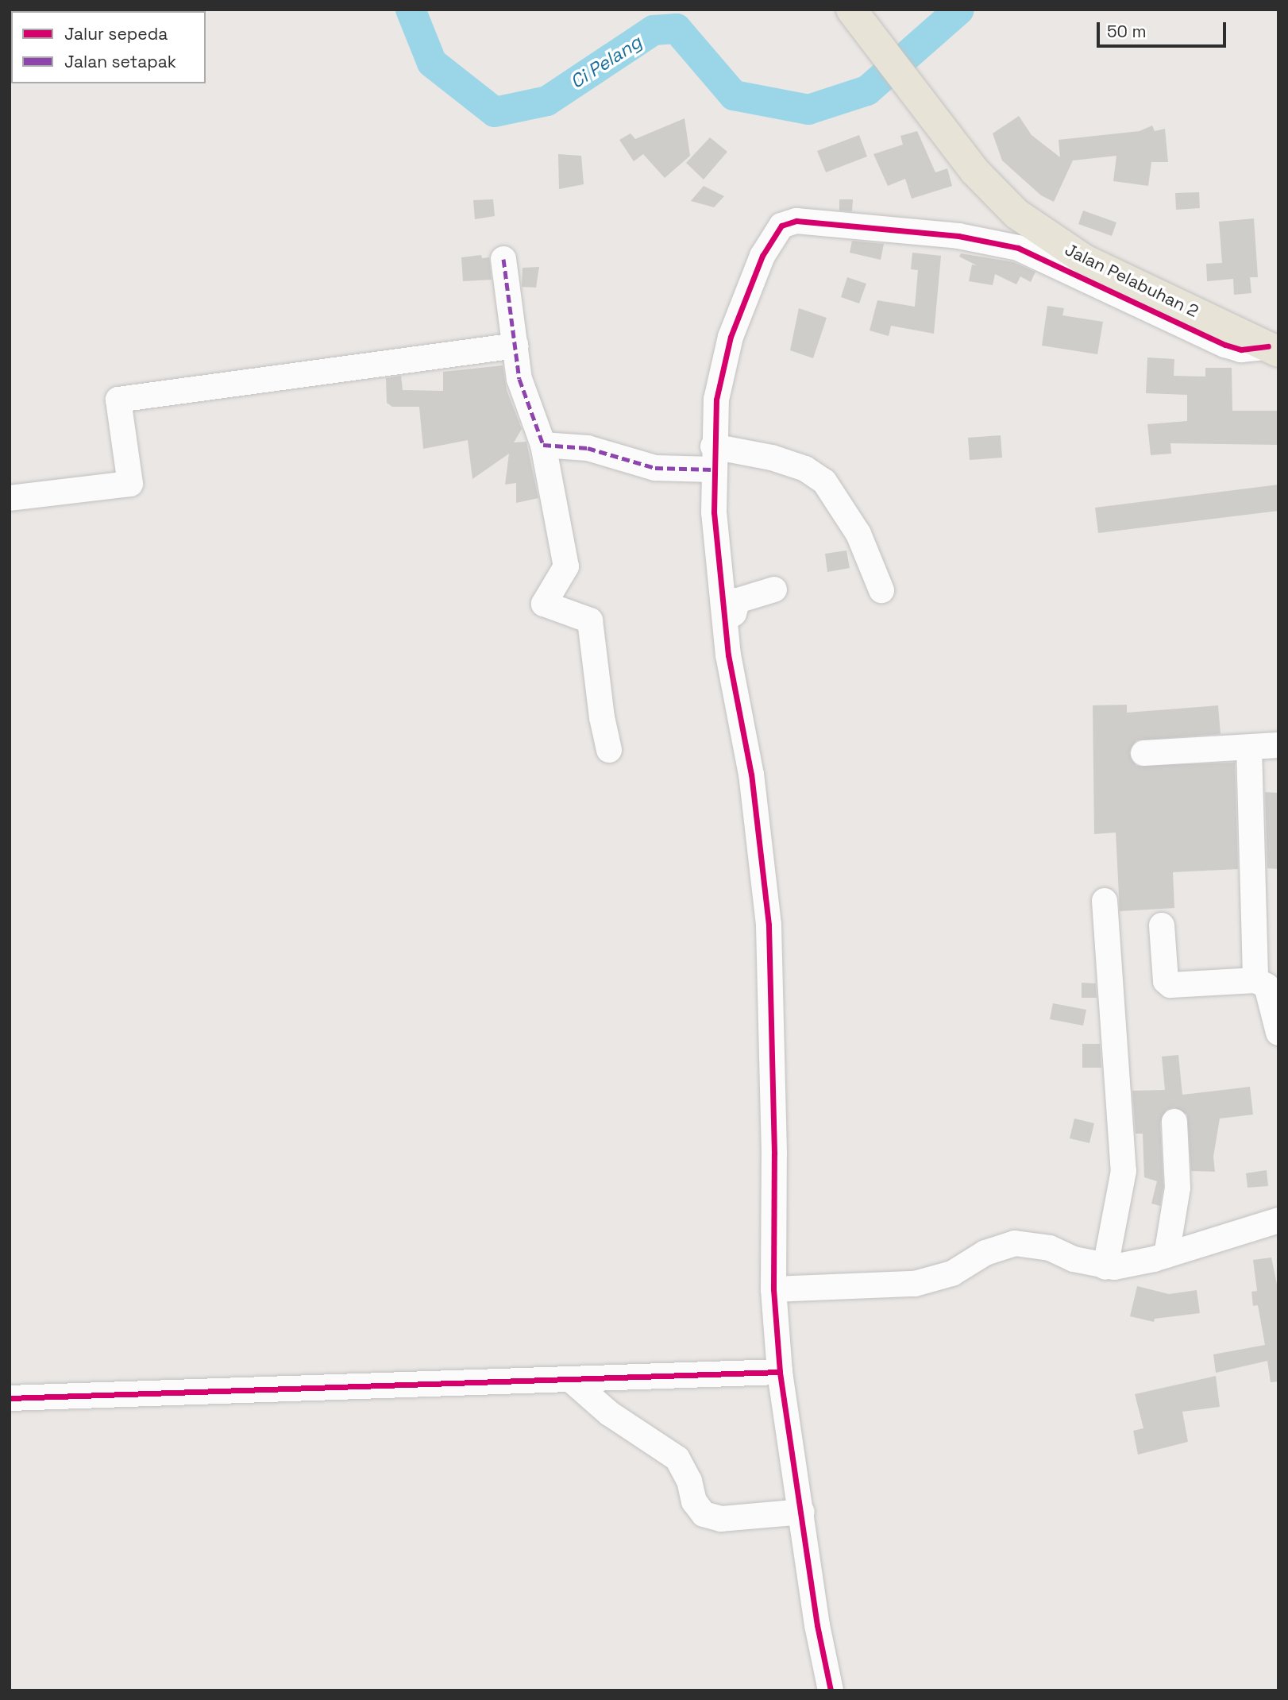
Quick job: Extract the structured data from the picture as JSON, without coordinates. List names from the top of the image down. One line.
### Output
{"streets":{"main road":["Jalan Pelabuhan 2"]},"water":["Ci Pelang"],"legend":["Jalur sepeda","Jalan setapak"],"scale_bar":"50 m"}
